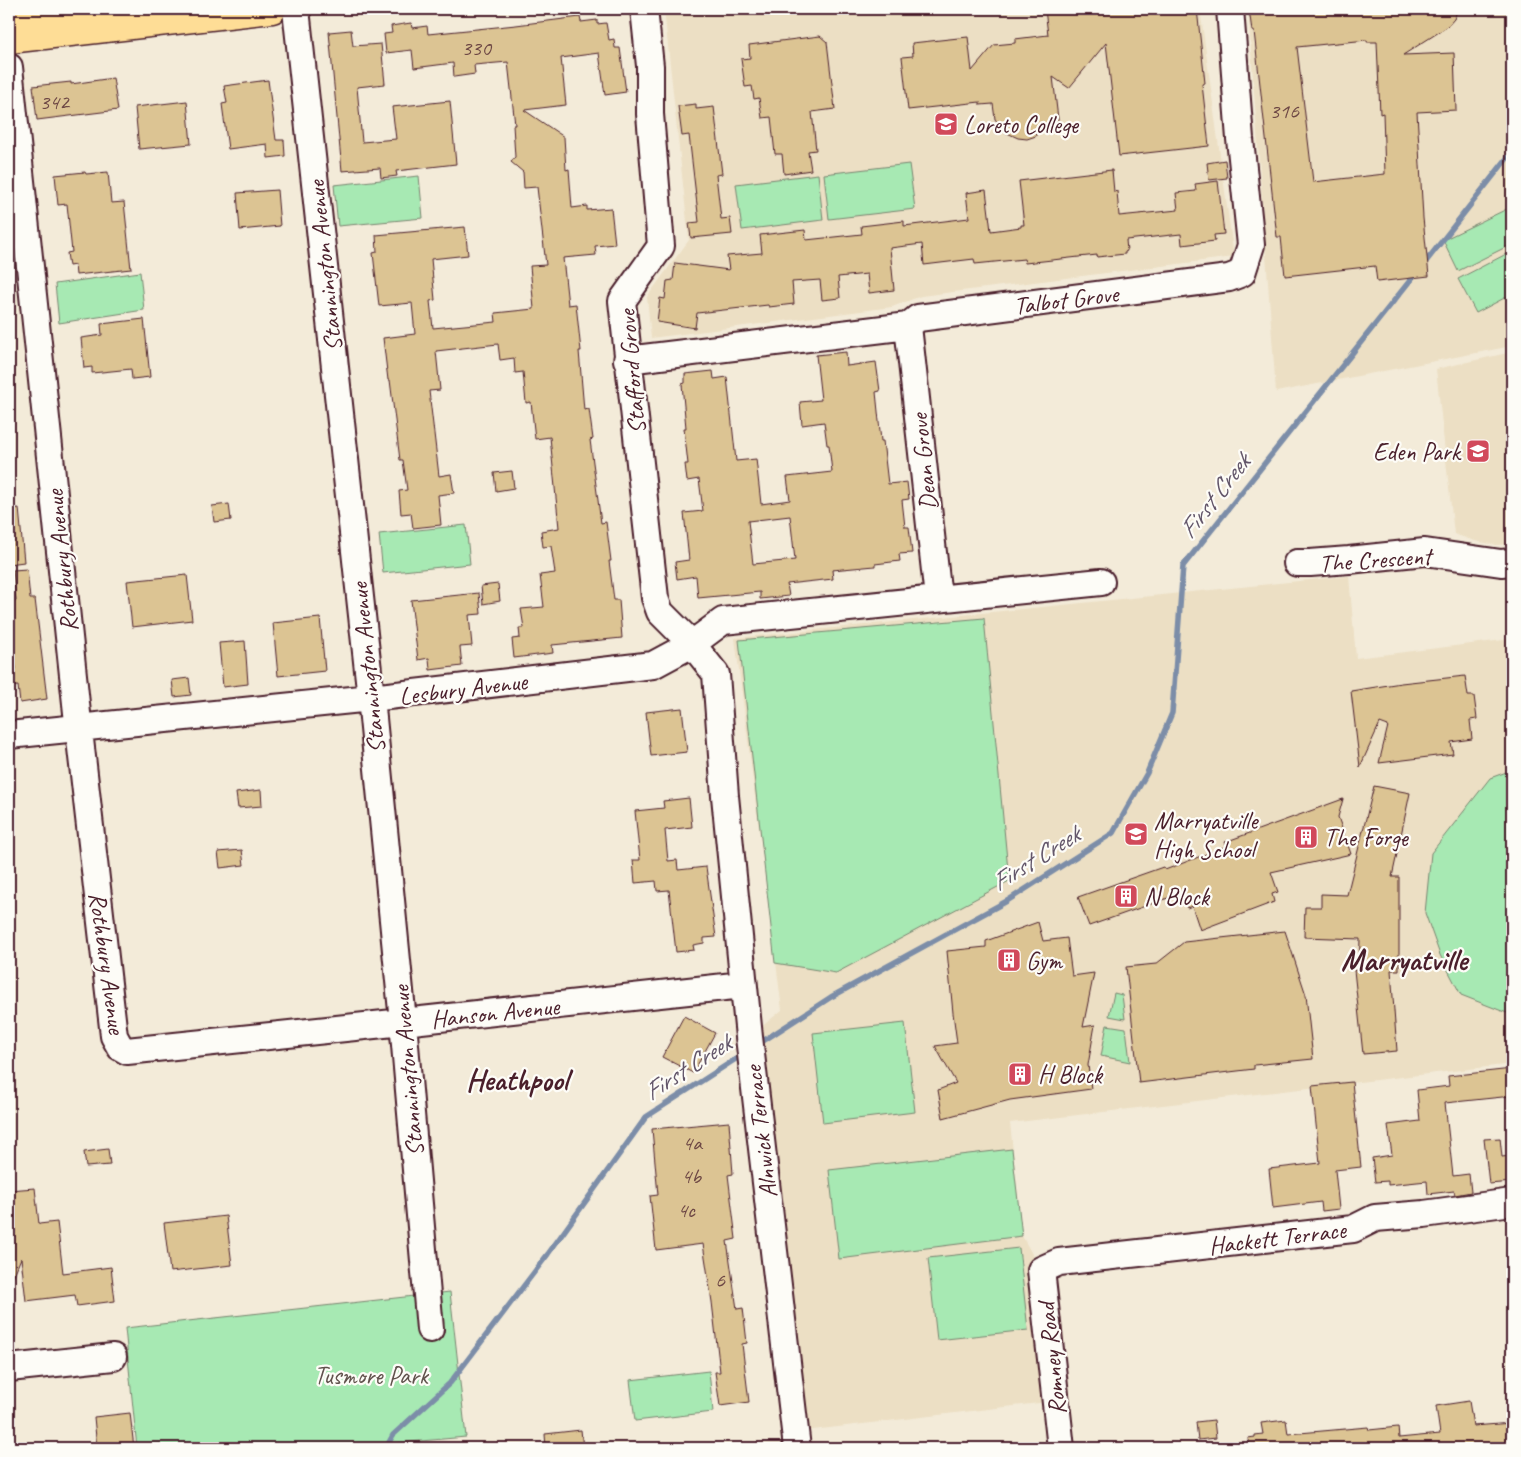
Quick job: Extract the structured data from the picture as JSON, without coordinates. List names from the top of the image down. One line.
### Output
{"streets":{"street":["Stannington Avenue","Talbot Grove","Stafford Grove","Dean Grove","The Crescent","Rothbury Avenue","Lesbury Avenue","Hanson Avenue","Alnwick Terrace","Hackett Terrace","Romney Road"]},"crossings":[["Stannington Avenue","Lesbury Avenue"],["Stannington Avenue","Hanson Avenue"],["Talbot Grove","Stafford Grove"],["Talbot Grove","Dean Grove"],["Stafford Grove","Lesbury Avenue"],["Stafford Grove","Alnwick Terrace"],["Rothbury Avenue","Lesbury Avenue"],["Rothbury Avenue","Hanson Avenue"],["Lesbury Avenue","Alnwick Terrace"],["Hanson Avenue","Alnwick Terrace"],["Hackett Terrace","Romney Road"]],"districts":["Marryatville","Heathpool"],"water":["First Creek"],"parks":["Tusmore Park"],"places":{"school or university":["Loreto College","Eden Park","Marryatville High School"],"building":["The Forge","N Block","Gym","H Block"]},"house_numbers":["330","342","316","4a","4b","4c","6"]}
